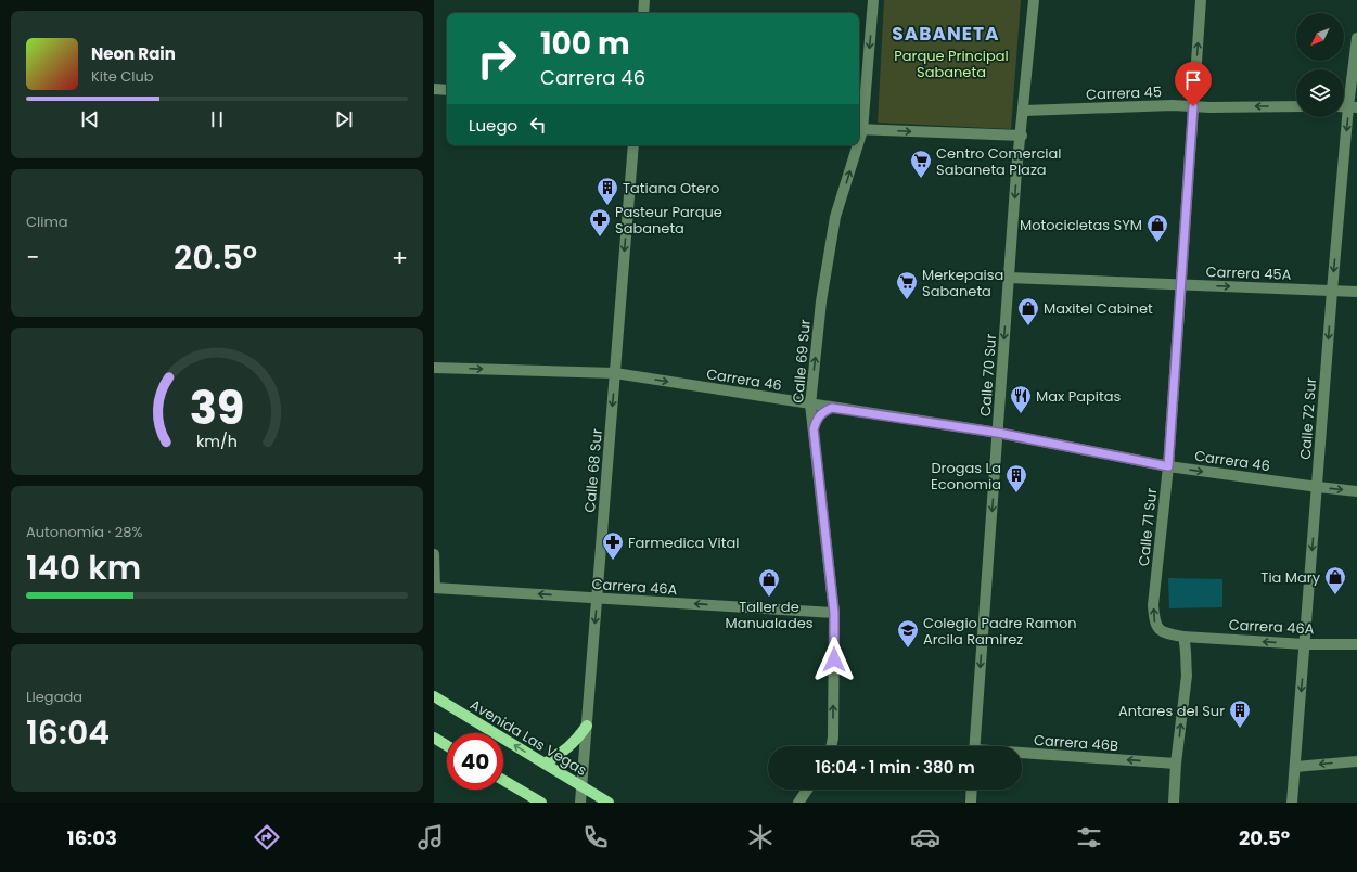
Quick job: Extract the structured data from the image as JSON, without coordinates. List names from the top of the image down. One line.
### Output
{"streets":{"main road":["Avenida Las Vegas"],"street":["Carrera 45","Carrera 45A","Calle 69 Sur","Calle 70 Sur","Carrera 46","Calle 72 Sur","Calle 68 Sur","Calle 71 Sur","Carrera 46A","Carrera 46B"]},"crossings":[["Carrera 45","Calle 70 Sur"],["Carrera 45","Calle 71 Sur"],["Carrera 45A","Calle 70 Sur"],["Carrera 45A","Calle 72 Sur"],["Carrera 45A","Calle 71 Sur"],["Calle 69 Sur","Carrera 46"],["Calle 69 Sur","Carrera 46A"],["Calle 70 Sur","Carrera 46"],["Carrera 46","Calle 72 Sur"],["Carrera 46","Calle 68 Sur"],["Carrera 46","Calle 71 Sur"],["Calle 72 Sur","Carrera 46A"],["Calle 68 Sur","Carrera 46A"],["Calle 68 Sur","Avenida Las Vegas"],["Calle 71 Sur","Carrera 46A"]],"one_way":["Carrera 45","Carrera 45A","Calle 70 Sur","Carrera 46","Calle 72 Sur","Calle 68 Sur","Calle 71 Sur","Carrera 46A","Carrera 46B"],"districts":["SABANETA"],"parks":["Parque Principal Sabaneta"],"places":{"supermarket":["Centro Comercial Sabaneta Plaza","Merkepaisa Sabaneta"],"building":["Tatiana Otero","Drogas La Economia","Antares del Sur"],"pharmacy":["Pasteur Parque Sabaneta","Farmedica Vital"],"shop":["Motocicletas SYM","Maxitel Cabinet","Tia Mary","Taller de Manualades"],"restaurant":["Max Papitas"],"school or university":["Colegio Padre Ramon Arcila Ramirez"]},"north":"bottom left","page":{"turn":["100 m","Carrera 46"],"song":["Neon Rain","Kite Club"],"then":"Luego","tile":["Clima",["Autonomía · 28%","140 km"],["Llegada","16:04"]],"heat":["−","20.5°","+"],"limit":"40","trip":"16:04 · 1 min · 380 m","tabs":["16:03","20.5°"],"gauge":["39","km/h"]}}
